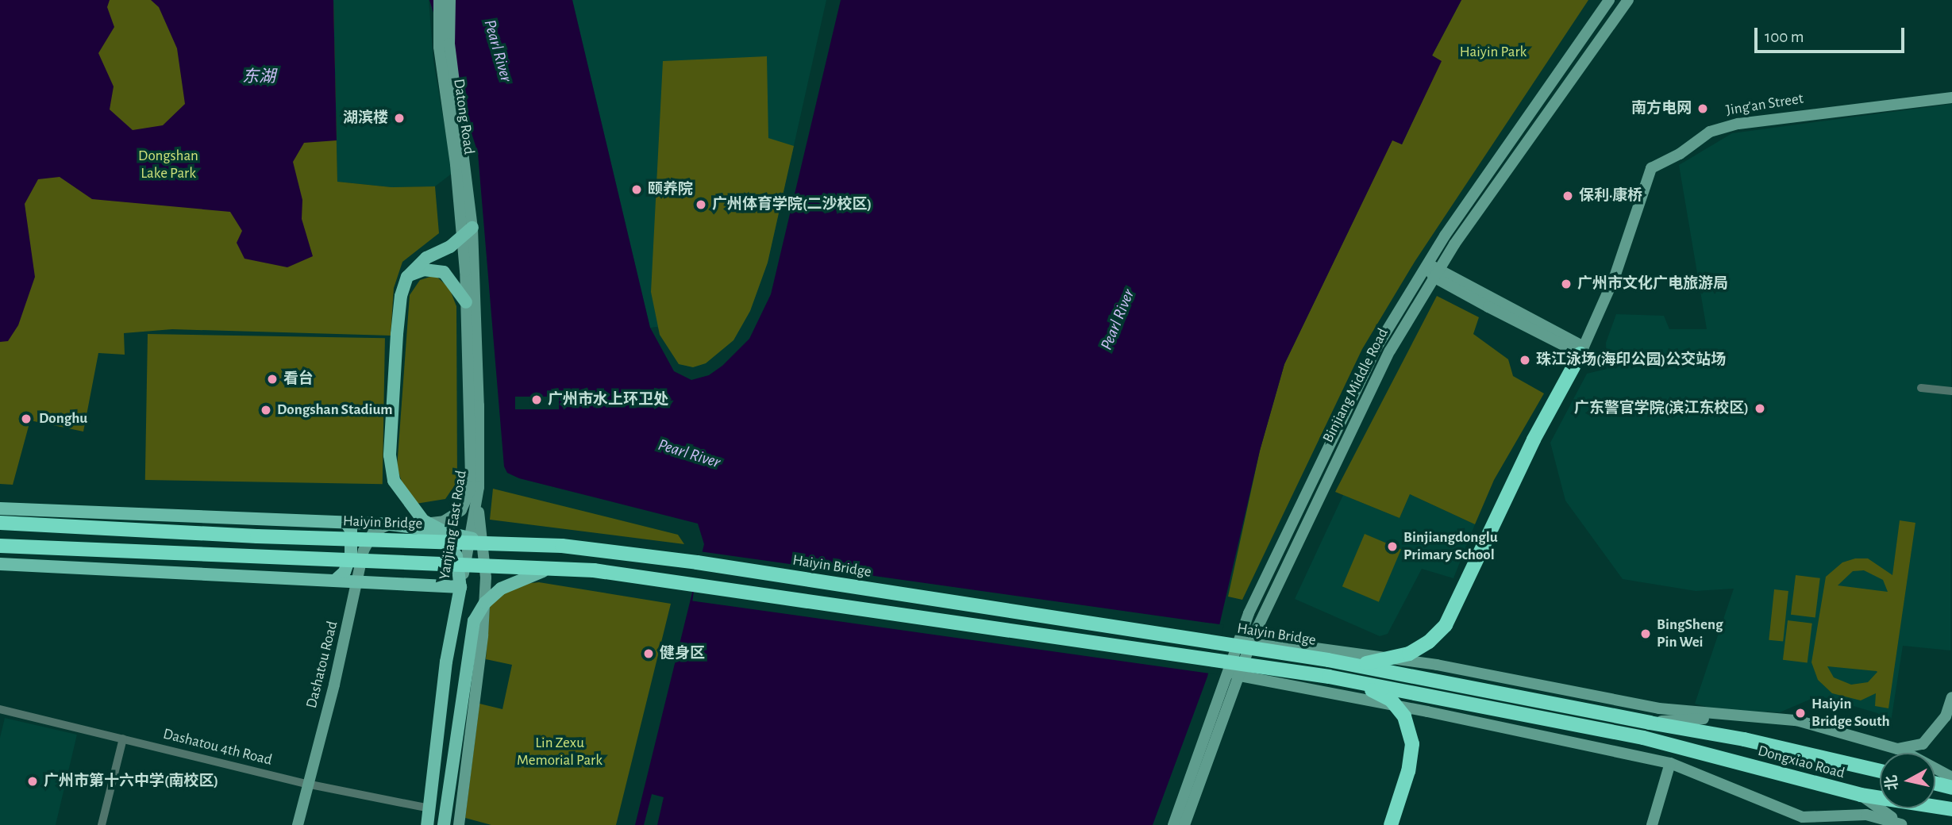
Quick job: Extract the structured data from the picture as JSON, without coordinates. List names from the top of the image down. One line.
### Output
{"streets":{"highway":["Haiyin Bridge","Dongxiao Road"],"main road":["Jing'an Street","Datong Road","Binjiang Middle Road","Yanjiang East Road","Dashatou Road"],"street":["Dashatou 4th Road"]},"crossings":[["Datong Road","Yanjiang East Road"],["Haiyin Bridge","Dongxiao Road"],["Yanjiang East Road","Dashatou Road"],["Yanjiang East Road","Dashatou 4th Road"],["Dashatou Road","Dashatou 4th Road"]],"water":["Pearl River","东湖"],"parks":["Haiyin Park","Dongshan Lake Park","Lin Zexu Memorial Park"],"places":["南方电网","湖滨楼","颐养院","保利·康桥","广州体育学院(二沙校区)","广州市文化广电旅游局","珠江泳场(海印公园)公交站场","看台","广州市水上环卫处","广东警官学院(滨江东校区)","Dongshan Stadium","Donghu","Binjiangdonglu Primary School","BingSheng Pin Wei","健身区","Haiyin Bridge South","广州市第十六中学(南校区)"],"scale_bar":"100 m","north":"left"}
